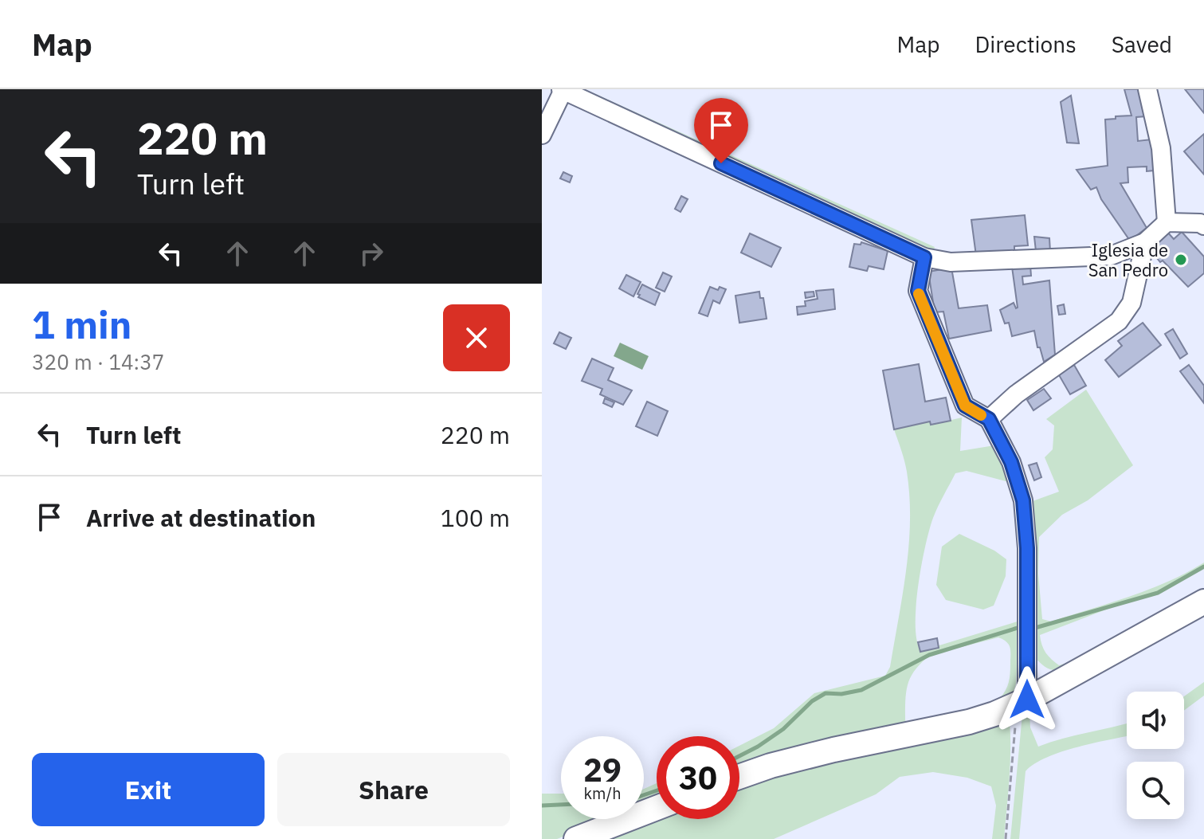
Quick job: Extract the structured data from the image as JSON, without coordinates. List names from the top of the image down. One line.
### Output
{"places":["Iglesia de San Pedro"],"page":{"header":"Map","nav":["Map","Directions","Saved"],"turn":["220 m","Turn left"],"heading":["1 min","320 m · 14:37"],"list":[{"name":"Turn left","value":"220 m"},{"name":"Arrive at destination","value":"100 m"}],"speed":"29 km/h","limit":"30","buttons":["Exit","Share"]}}
